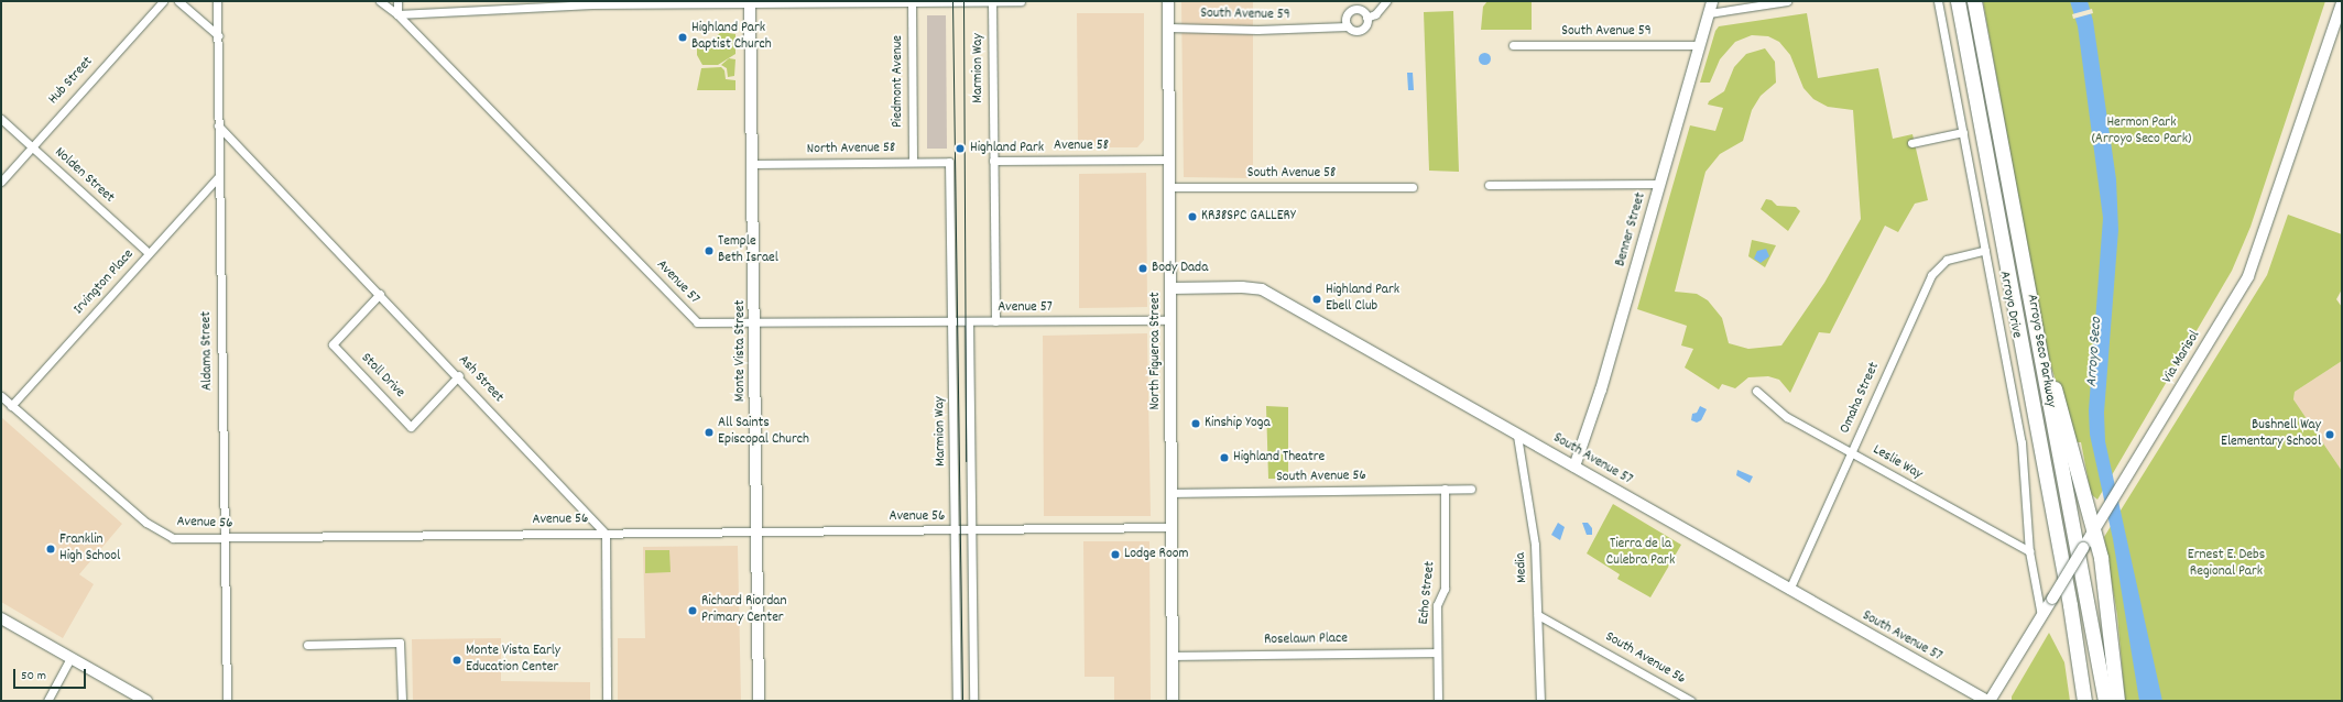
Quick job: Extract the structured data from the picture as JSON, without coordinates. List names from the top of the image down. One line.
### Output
{"streets":{"highway":["Arroyo Seco Parkway"],"street":["South Avenue 59","Marmion Way","Hub Street","Piedmont Avenue","Avenue 58","North Avenue 58","South Avenue 58","Nolden Street","Benner Street","Irvington Place","Avenue 57","Arroyo Drive","Aldama Street","Monte Vista Street","North Figueroa Street","Via Marisol","Stoll Drive","Ash Street","Omaha Street","South Avenue 57","Leslie Way","South Avenue 56","Avenue 56","Media","Echo Street","Roselawn Place"]},"crossings":[["South Avenue 59","Benner Street"],["South Avenue 59","North Figueroa Street"],["Marmion Way","Avenue 58"],["Marmion Way","North Avenue 58"],["Marmion Way","Avenue 57"],["Marmion Way","Avenue 56"],["Hub Street","Nolden Street"],["Piedmont Avenue","North Avenue 58"],["Avenue 58","North Figueroa Street"],["North Avenue 58","Monte Vista Street"],["South Avenue 58","North Figueroa Street"],["Nolden Street","Irvington Place"],["Benner Street","South Avenue 57"],["Irvington Place","Aldama Street"],["Irvington Place","Avenue 56"],["Avenue 57","Monte Vista Street"],["Avenue 57","North Figueroa Street"],["Arroyo Drive","Via Marisol"],["Arroyo Drive","Omaha Street"],["Arroyo Drive","Leslie Way"],["Aldama Street","Ash Street"],["Aldama Street","Avenue 56"],["Monte Vista Street","Avenue 56"],["North Figueroa Street","South Avenue 57"],["North Figueroa Street","South Avenue 56"],["North Figueroa Street","Avenue 56"],["North Figueroa Street","Roselawn Place"],["Via Marisol","South Avenue 57"],["Stoll Drive","Ash Street"],["Ash Street","Avenue 56"],["Omaha Street","South Avenue 57"],["Omaha Street","Leslie Way"],["South Avenue 57","Media"],["South Avenue 56","Media"],["South Avenue 56","Echo Street"],["Echo Street","Roselawn Place"]],"water":["Arroyo Seco"],"parks":["Hermon Park (Arroyo Seco Park)","Tierra de la Culebra Park","Ernest E. Debs Regional Park"],"places":["Highland Park Baptist Church","Highland Park","KR38SPC GALLERY","Temple Beth Israel","Body Dada","Highland Park Ebell Club","Kinship Yoga","All Saints Episcopal Church","Bushnell Way Elementary School","Highland Theatre","Franklin High School","Lodge Room","Richard Riordan Primary Center","Monte Vista Early Education Center"],"scale_bar":"50 m"}
